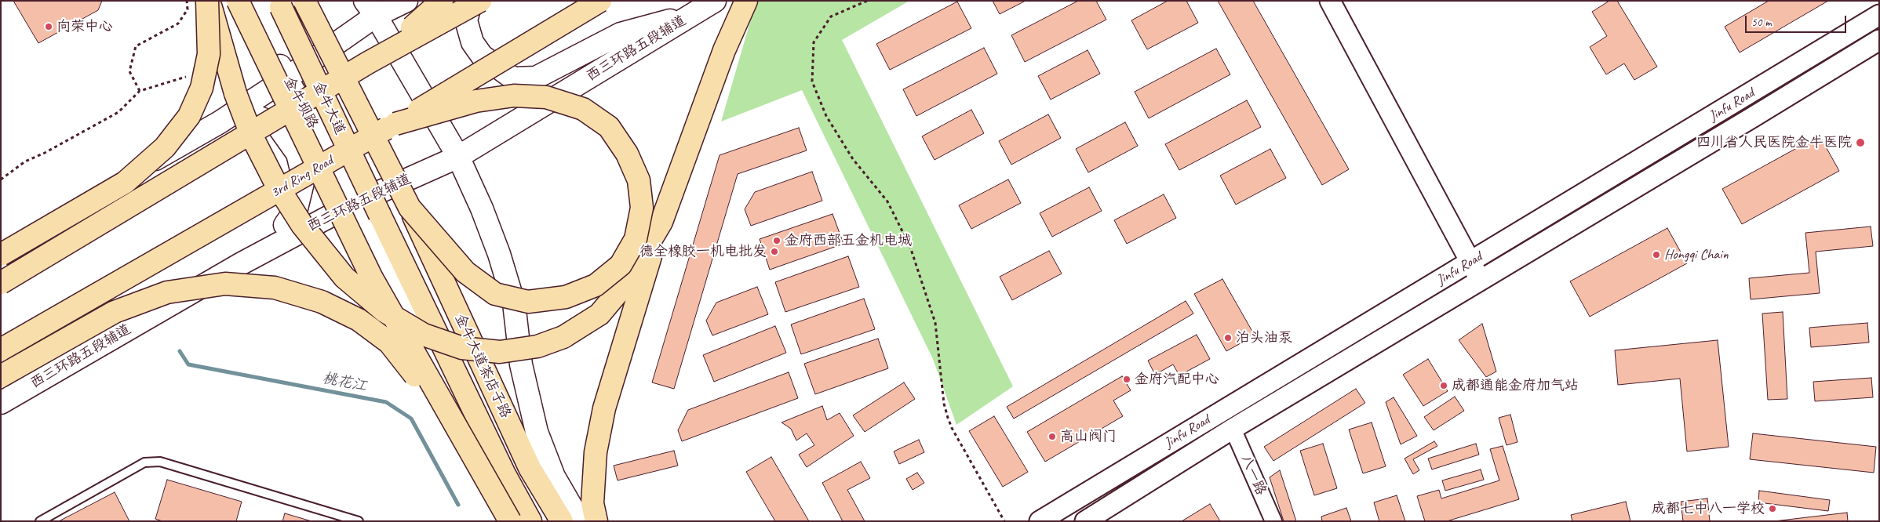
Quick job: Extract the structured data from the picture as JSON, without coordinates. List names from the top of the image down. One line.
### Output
{"streets":{"highway":["金牛大道","3rd Ring Road","金牛大道茶店子路"],"main road":["西三环路五段辅道","金牛坝路"],"street":["Jinfu Road","八一路"]},"crossings":[["西三环路五段辅道","金牛坝路"],["Jinfu Road","八一路"],["金牛大道","金牛大道茶店子路"]],"water":["桃花江"],"places":["向荣中心","四川省人民医院金牛医院","金府西部五金机电城","德全橡胶一机电批发","Hongqi Chain","泊头油泵","金府汽配中心","成都通能金府加气站","高山阀门","成都七中八一学校"],"scale_bar":"50 m"}
